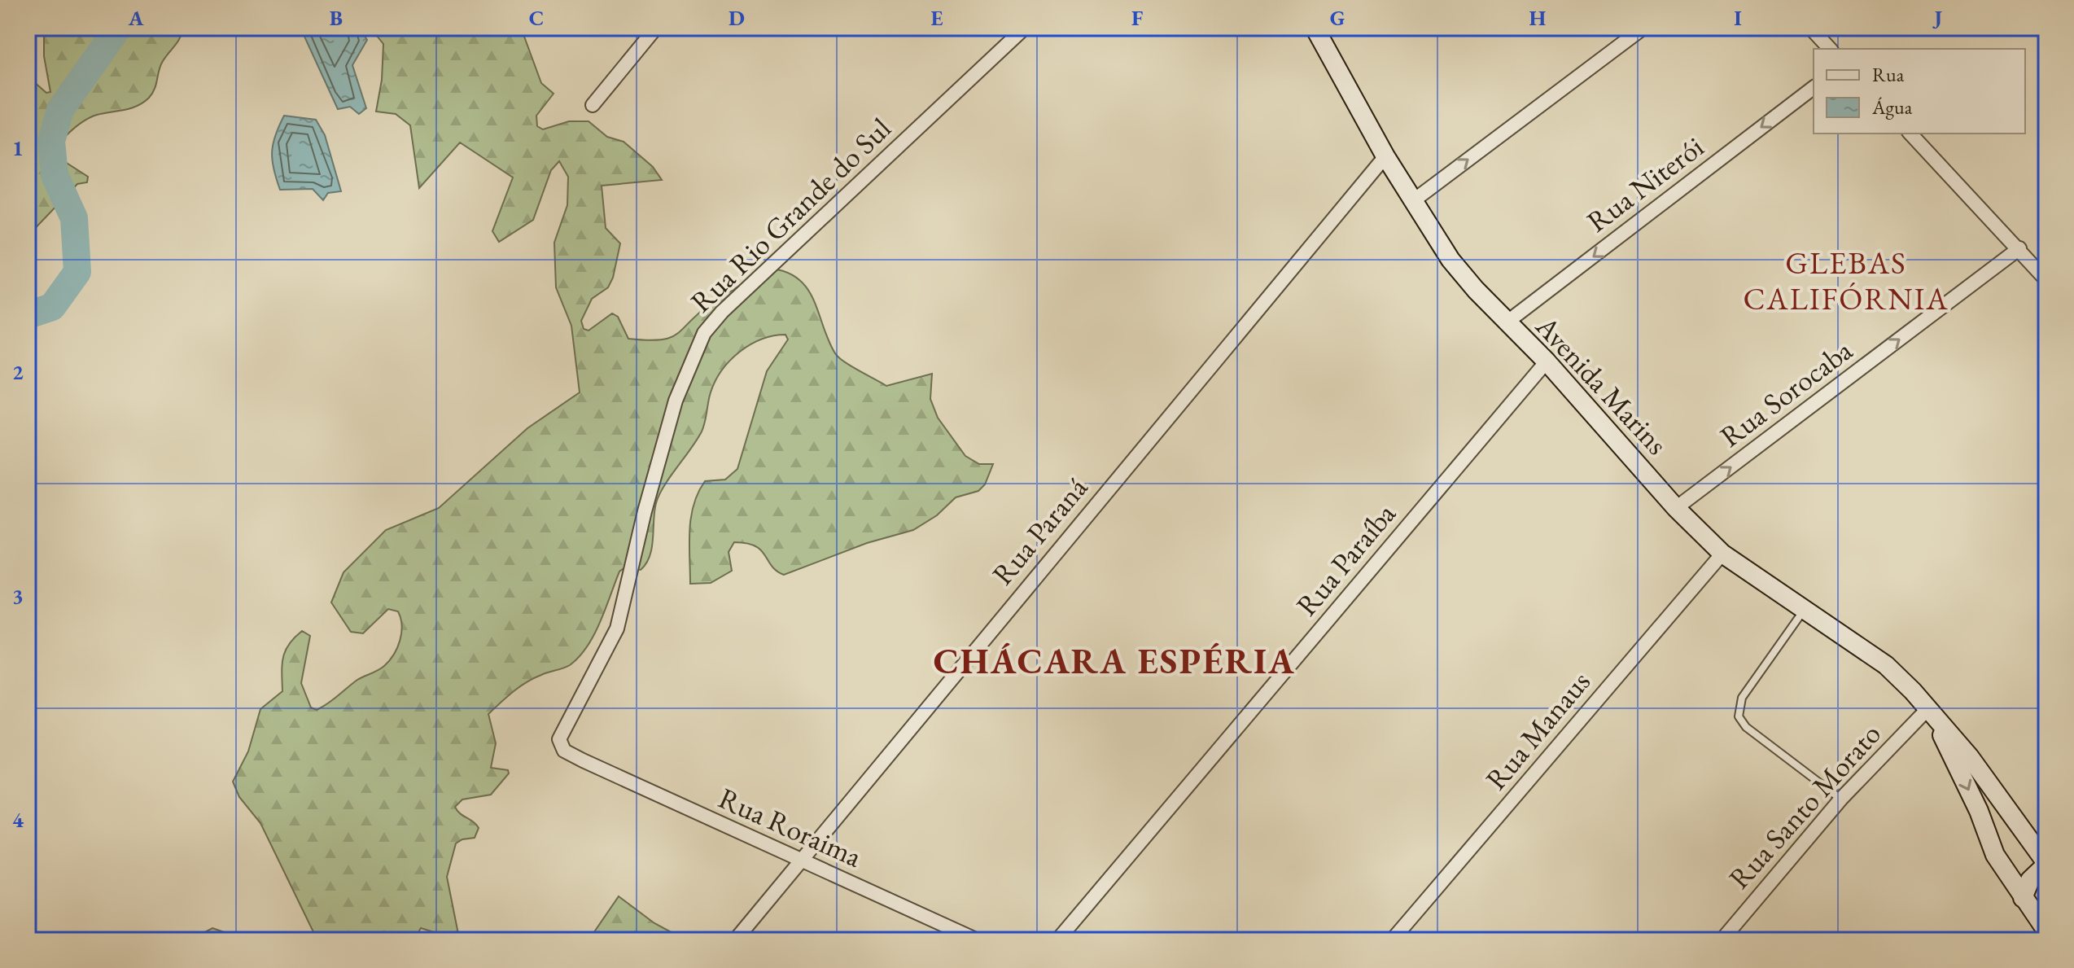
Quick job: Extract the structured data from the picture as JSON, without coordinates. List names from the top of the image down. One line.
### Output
{"streets":{"street":["Rua Niterói","Rua Rio Grande do Sul","Avenida Marins","Rua Sorocaba","Rua Paraná","Rua Paraíba","Rua Manaus","Rua Santo Morato","Rua Roraima"]},"crossings":[["Rua Niterói","Avenida Marins"],["Rua Rio Grande do Sul","Rua Roraima"],["Avenida Marins","Rua Sorocaba"],["Avenida Marins","Rua Paraná"],["Avenida Marins","Rua Paraíba"],["Avenida Marins","Rua Manaus"],["Avenida Marins","Rua Santo Morato"],["Rua Paraná","Rua Roraima"]],"one_way":["Rua Niterói","Rua Sorocaba"],"districts":["GLEBAS CALIFÓRNIA","CHÁCARA ESPÉRIA"],"legend":["Rua","Água"],"grid":{"columns":["A","B","C","D","E","F","G","H","I","J"],"rows":["1","2","3","4"]}}
